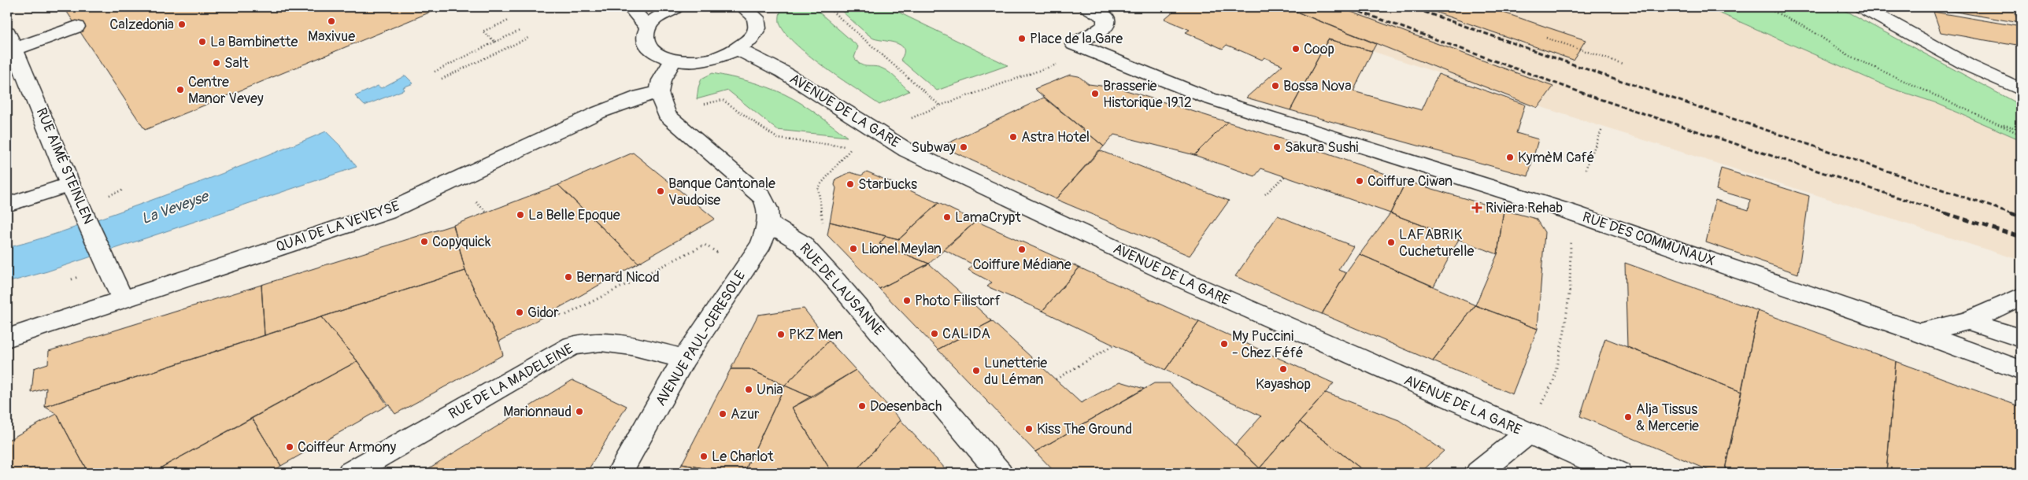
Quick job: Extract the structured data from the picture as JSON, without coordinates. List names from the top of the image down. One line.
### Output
{"streets":{"street":["AVENUE DE LA GARE","RUE AIMÉ STEINLEN","QUAI DE LA VEVEYSE","RUE DES COMMUNAUX","RUE DE LAUSANNE","AVENUE PAUL-CERESOLE","RUE DE LA MADELEINE"]},"crossings":[["RUE AIMÉ STEINLEN","QUAI DE LA VEVEYSE"],["RUE DE LAUSANNE","AVENUE PAUL-CERESOLE"],["AVENUE PAUL-CERESOLE","RUE DE LA MADELEINE"]],"water":["La Veveyse"],"places":{"other":["Maxivue","Calzedonia","Place de la Gare","La Bambinette","Coop","Salt","Bossa Nova","Centre Manor Vevey","Brasserie Historique 1912","Astra Hotel","Subway","Sakura Sushi","KymèM Café","Coiffure Ciwan","Starbucks","Banque Cantonale Vaudoise","La Belle Epoque","LamaCrypt","Copyquick","LAFABRIK Cucheturelle","Lionel Meylan","Coiffure Médiane","Bernard Nicod","Photo Filistorf","Gidor","CALIDA","PKZ Men","My Puccini - Chez Féfé","Kayashop","Lunetterie du Léman","Unia","Doesenbach","Marionnaud","Azur","Alja Tissus & Mercerie","Kiss The Ground","Coiffeur Armony","Le Charlot"],"health":["Riviera Rehab"]}}
